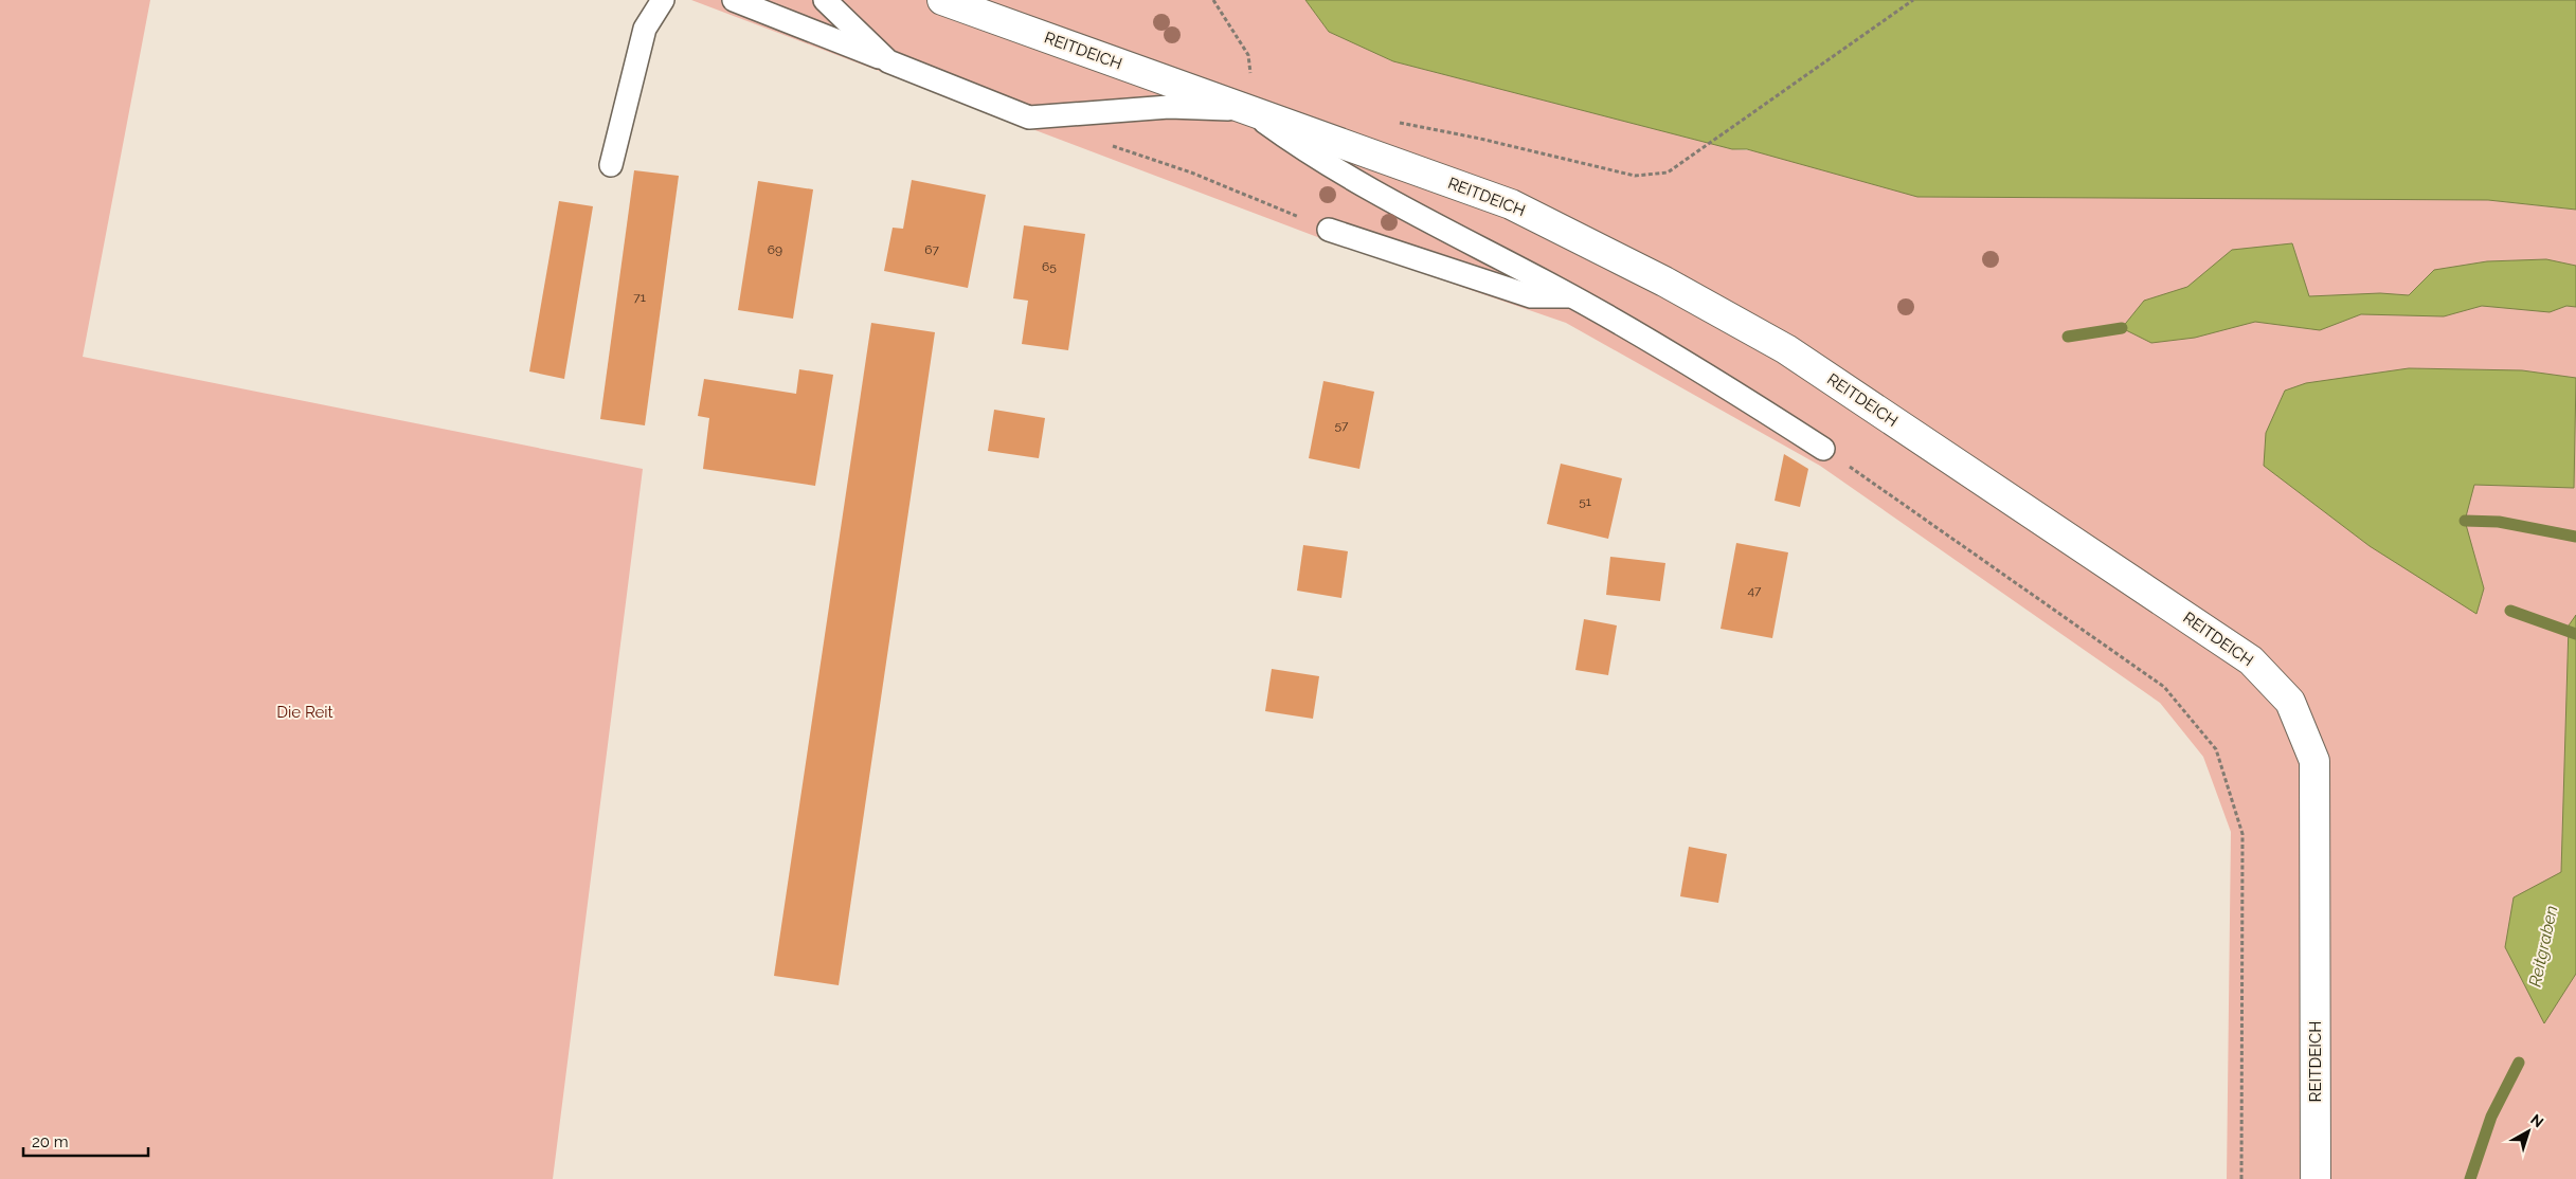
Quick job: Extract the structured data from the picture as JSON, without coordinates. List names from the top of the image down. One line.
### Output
{"streets":{"street":["REITDEICH"]},"water":["Reitgraben"],"parks":["Die Reit"],"house_numbers":["69","67","65","71","57","51","47"],"scale_bar":"20 m","north":"top right"}
